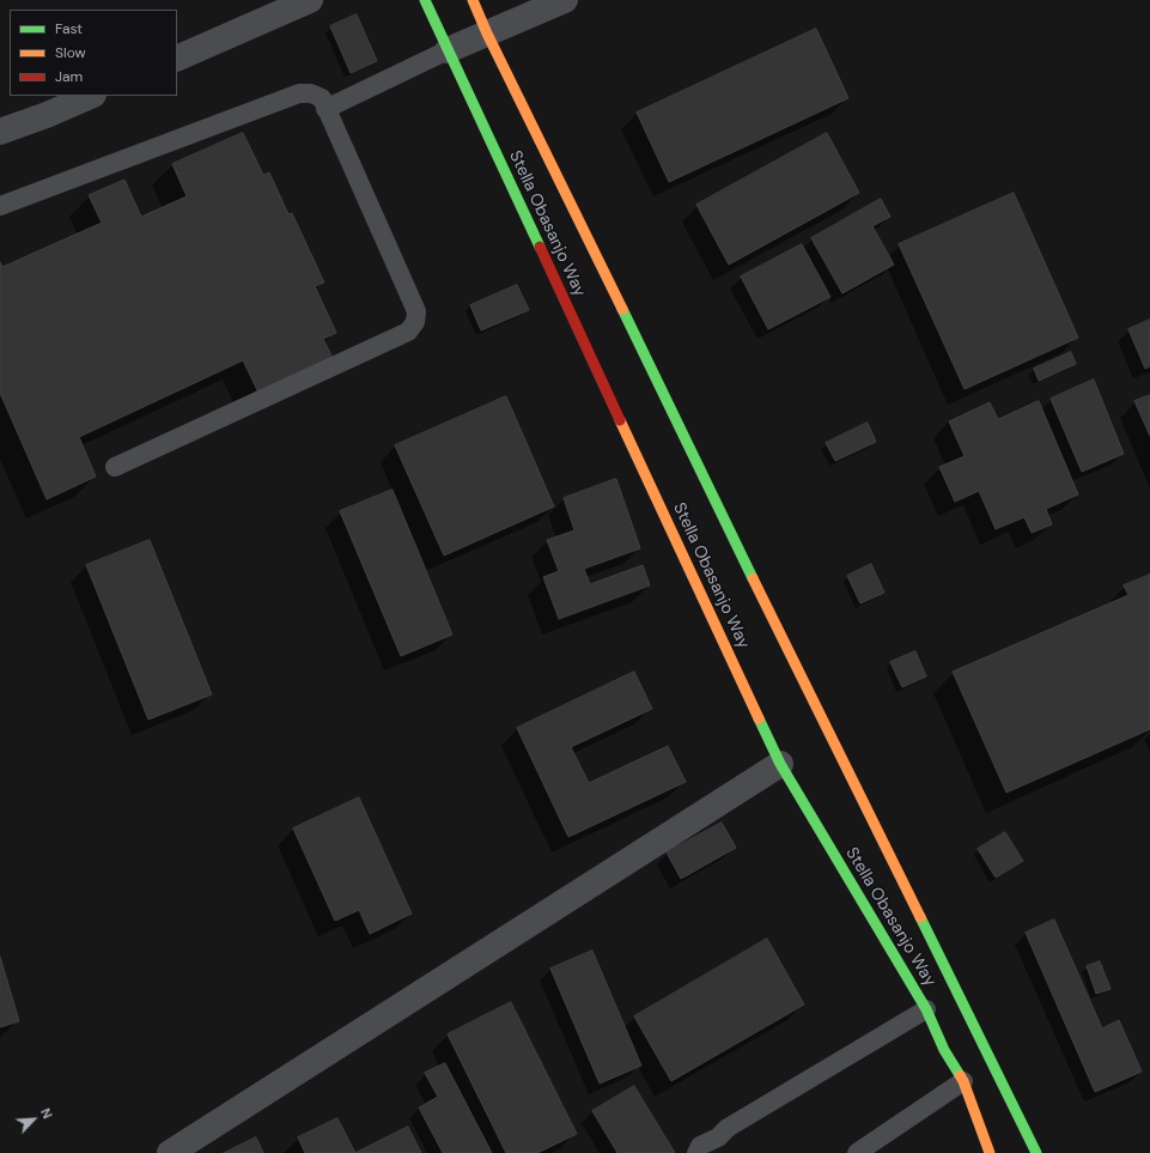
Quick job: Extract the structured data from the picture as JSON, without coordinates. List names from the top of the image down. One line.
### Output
{"streets":{"street":["Stella Obasanjo Way"]},"legend":["Fast","Slow","Jam"],"north":"top right"}
